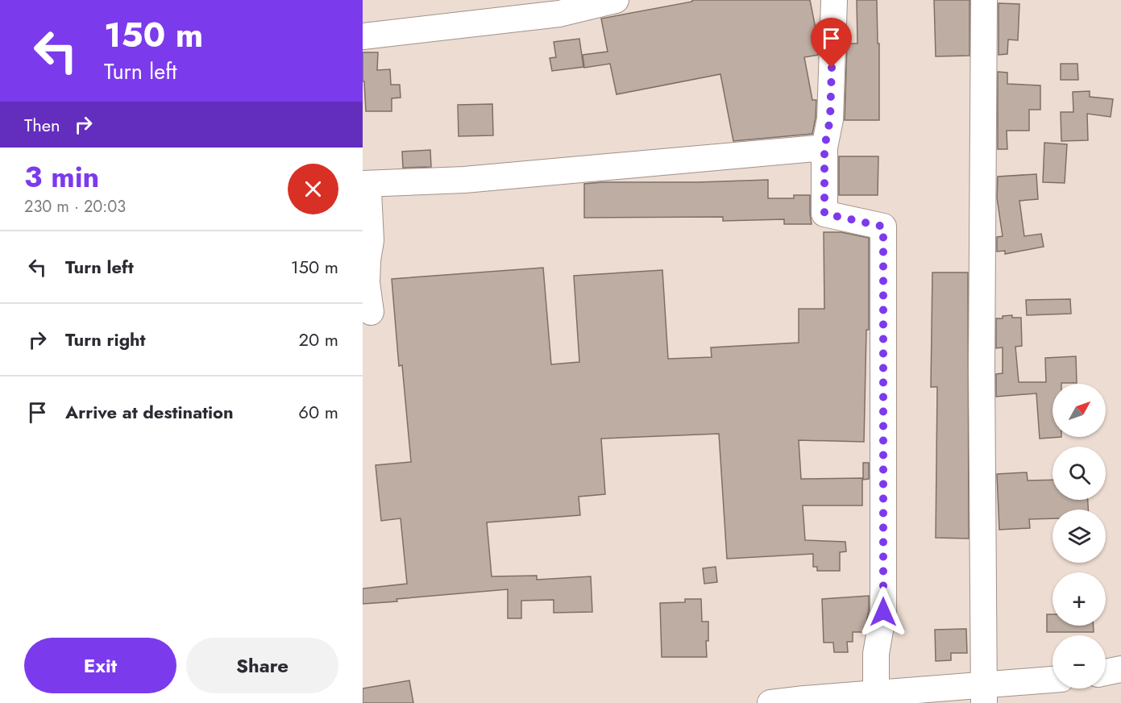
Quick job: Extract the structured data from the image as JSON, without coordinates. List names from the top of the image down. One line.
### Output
{"north":"top right","page":{"turn":["150 m","Turn left"],"then":"Then","heading":["3 min","230 m · 20:03"],"list":[{"name":"Turn left","value":"150 m"},{"name":"Turn right","value":"20 m"},{"name":"Arrive at destination","value":"60 m"}],"map_buttons":["+","−"],"buttons":["Exit","Share"]}}
